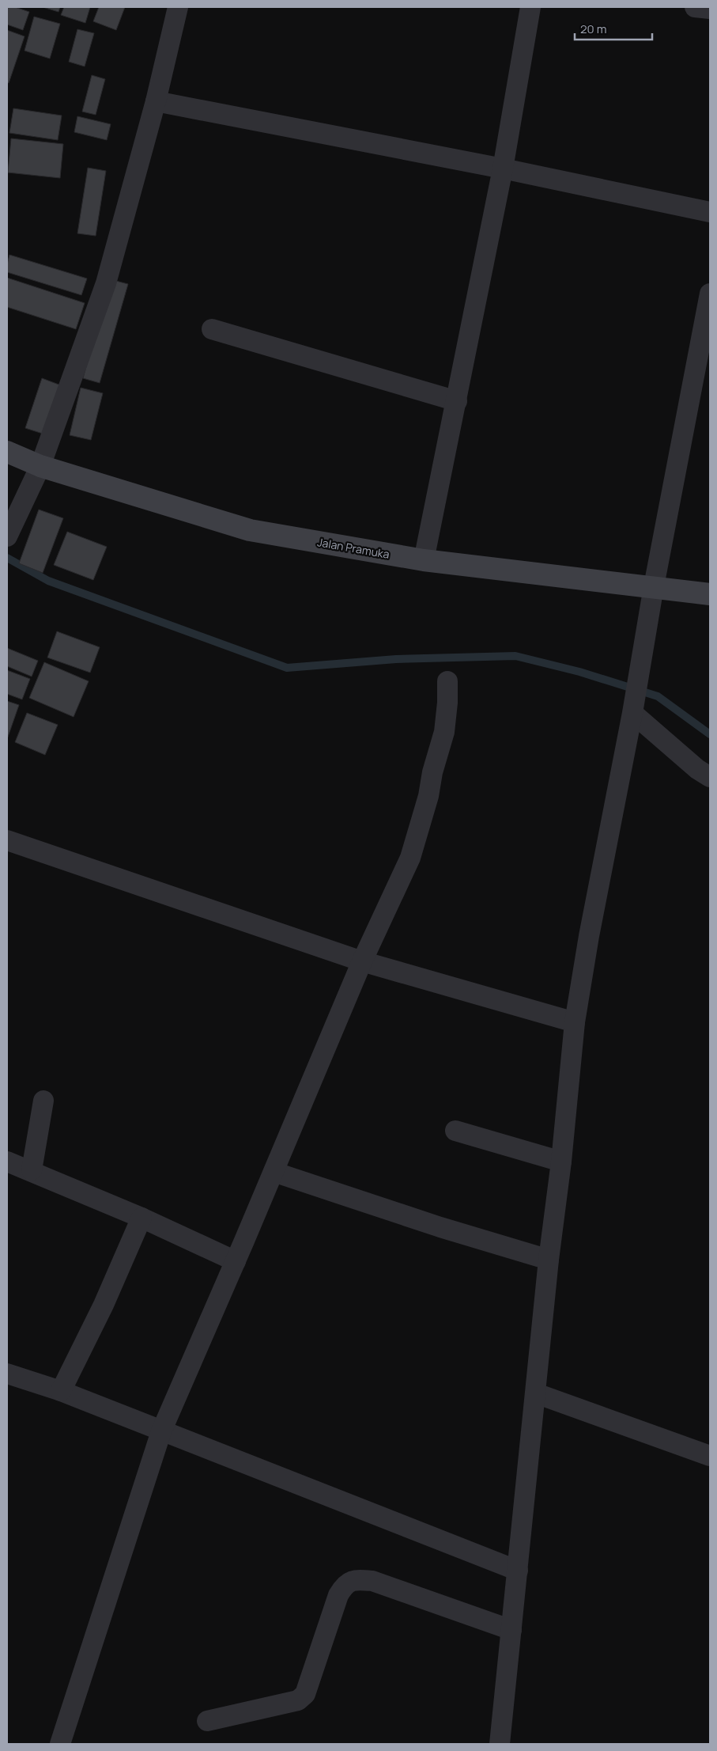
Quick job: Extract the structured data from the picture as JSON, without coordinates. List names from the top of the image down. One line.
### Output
{"streets":{"main road":["Jalan Pramuka"]},"scale_bar":"20 m"}
